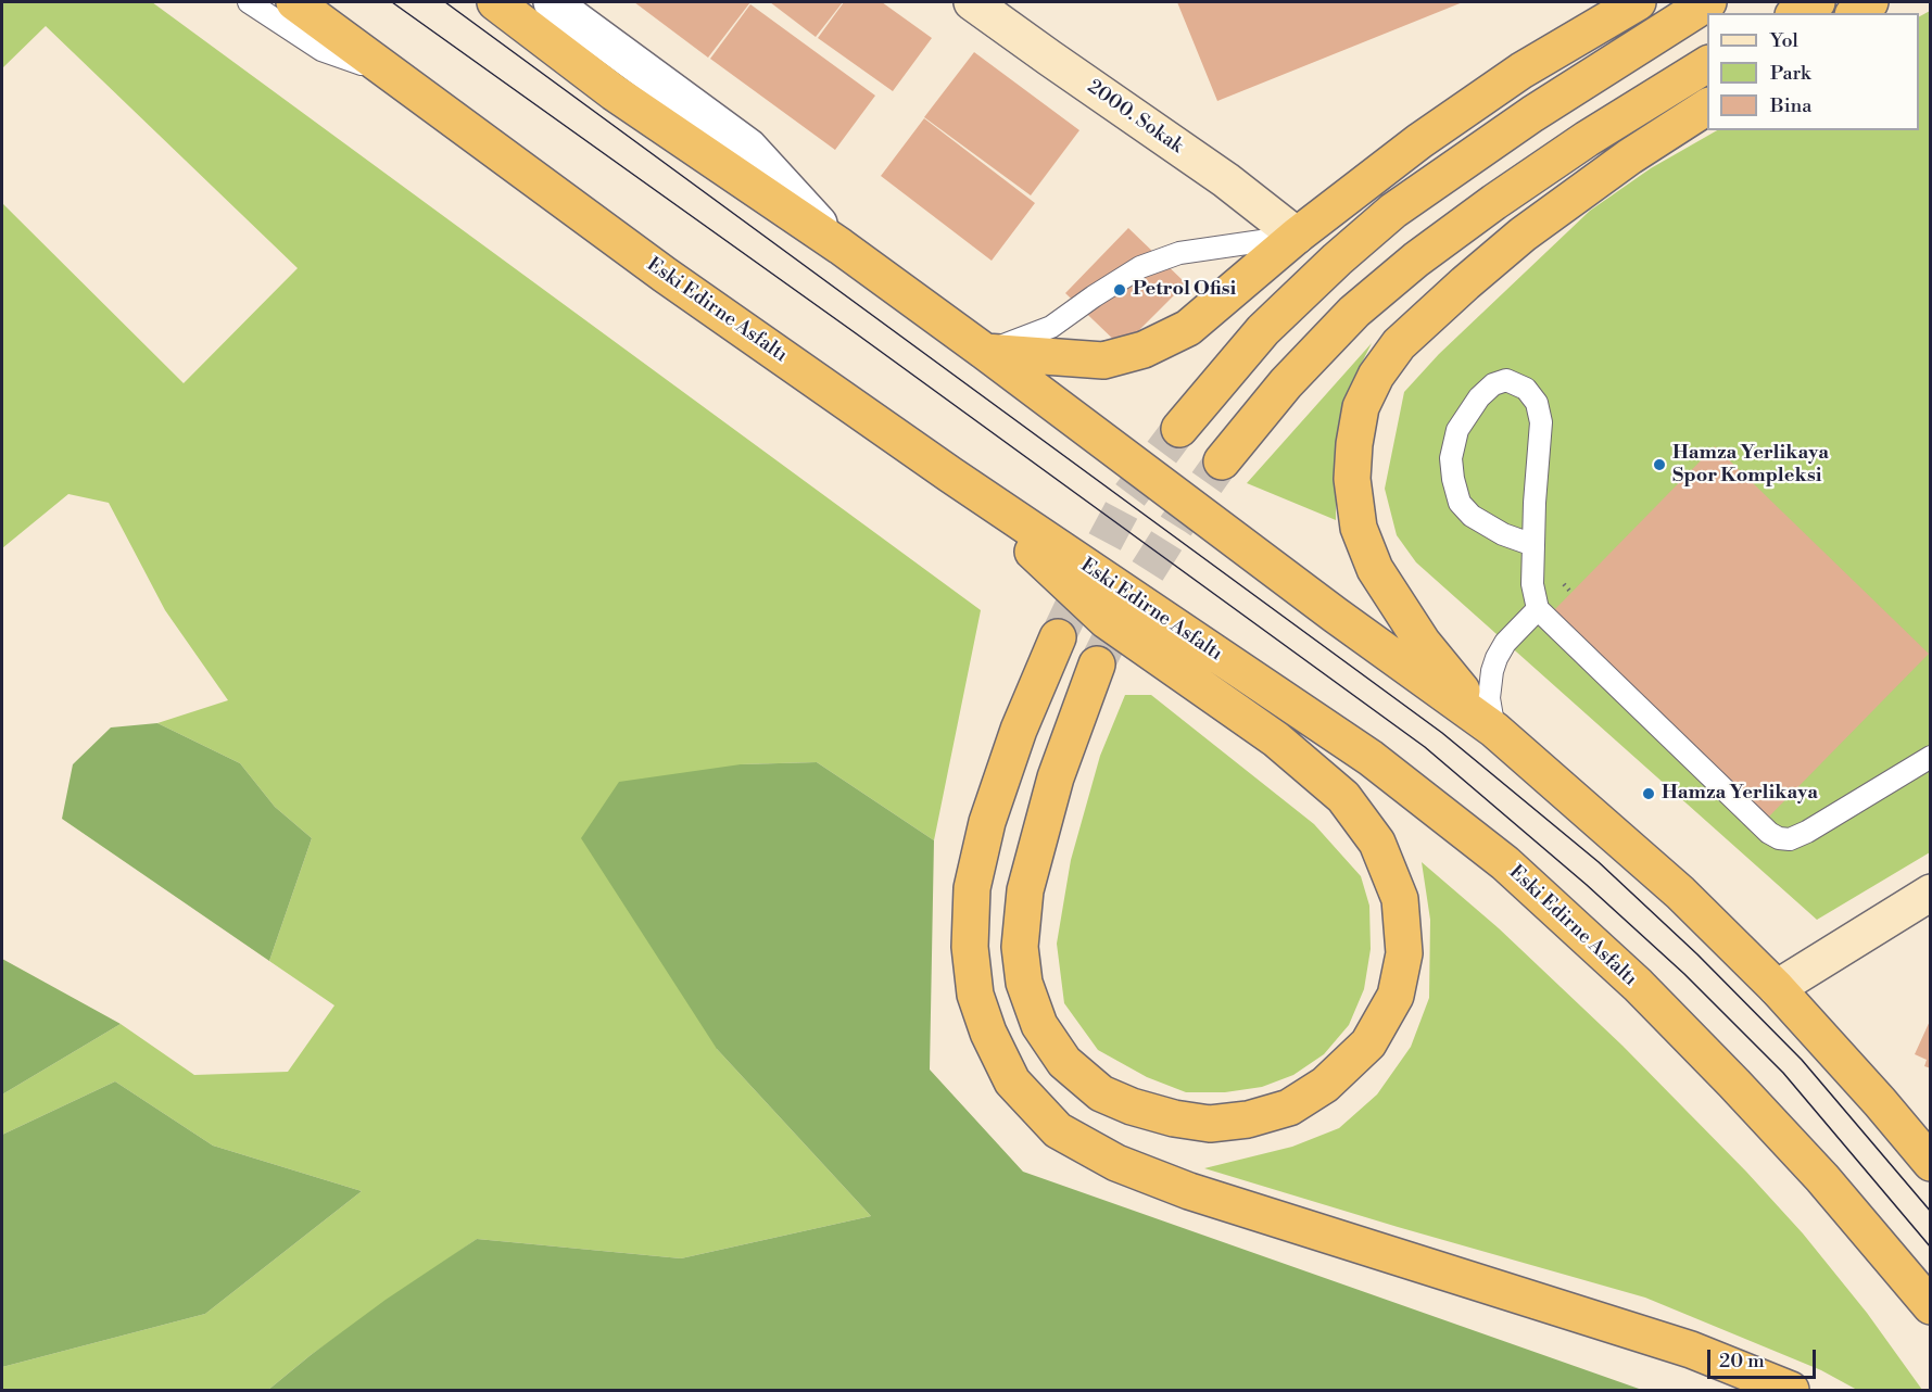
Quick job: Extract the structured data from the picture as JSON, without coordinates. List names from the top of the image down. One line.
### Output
{"streets":{"highway":["Eski Edirne Asfaltı"],"street":["2000. Sokak"]},"places":["Petrol Ofisi","Hamza Yerlikaya Spor Kompleksi","Hamza Yerlikaya"],"legend":["Yol","Park","Bina"],"scale_bar":"20 m"}
